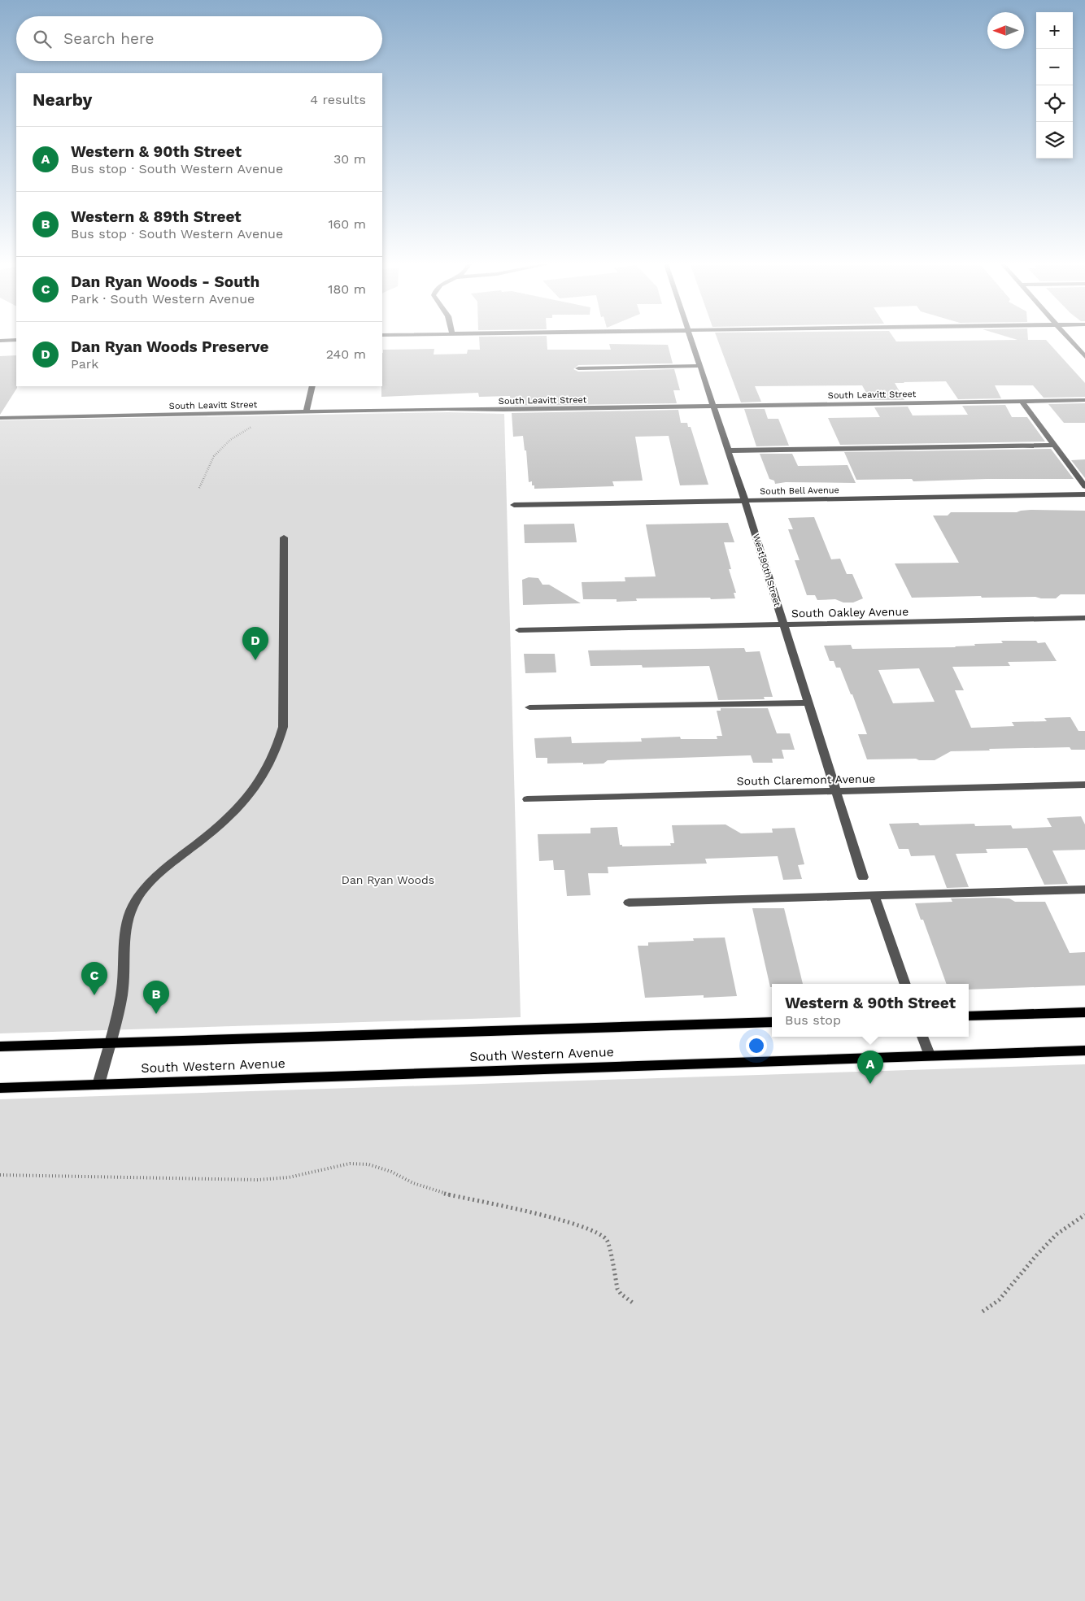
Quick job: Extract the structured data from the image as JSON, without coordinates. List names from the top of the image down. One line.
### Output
{"streets":{"main road":["South Western Avenue"],"street":["South Leavitt Street","South Bell Avenue","West 90th Street","South Oakley Avenue","South Claremont Avenue"]},"crossings":[["South Leavitt Street","West 90th Street"],["South Bell Avenue","West 90th Street"],["West 90th Street","South Oakley Avenue"],["West 90th Street","South Claremont Avenue"]],"parks":["Dan Ryan Woods"],"north":"left","page":{"map_buttons":["+","−"],"search":"Search here","heading":["Nearby","4 results"],"list":[{"mark":"A","name":"Western & 90th Street","note":"Bus stop · South Western Avenue","value":"30 m"},{"mark":"B","name":"Western & 89th Street","note":"Bus stop · South Western Avenue","value":"160 m"},{"mark":"C","name":"Dan Ryan Woods - South","note":"Park · South Western Avenue","value":"180 m"},{"mark":"D","name":"Dan Ryan Woods Preserve","note":"Park","value":"240 m"}],"pins":["D","C","B","A"],"popup":["Western & 90th Street","Bus stop"]}}
